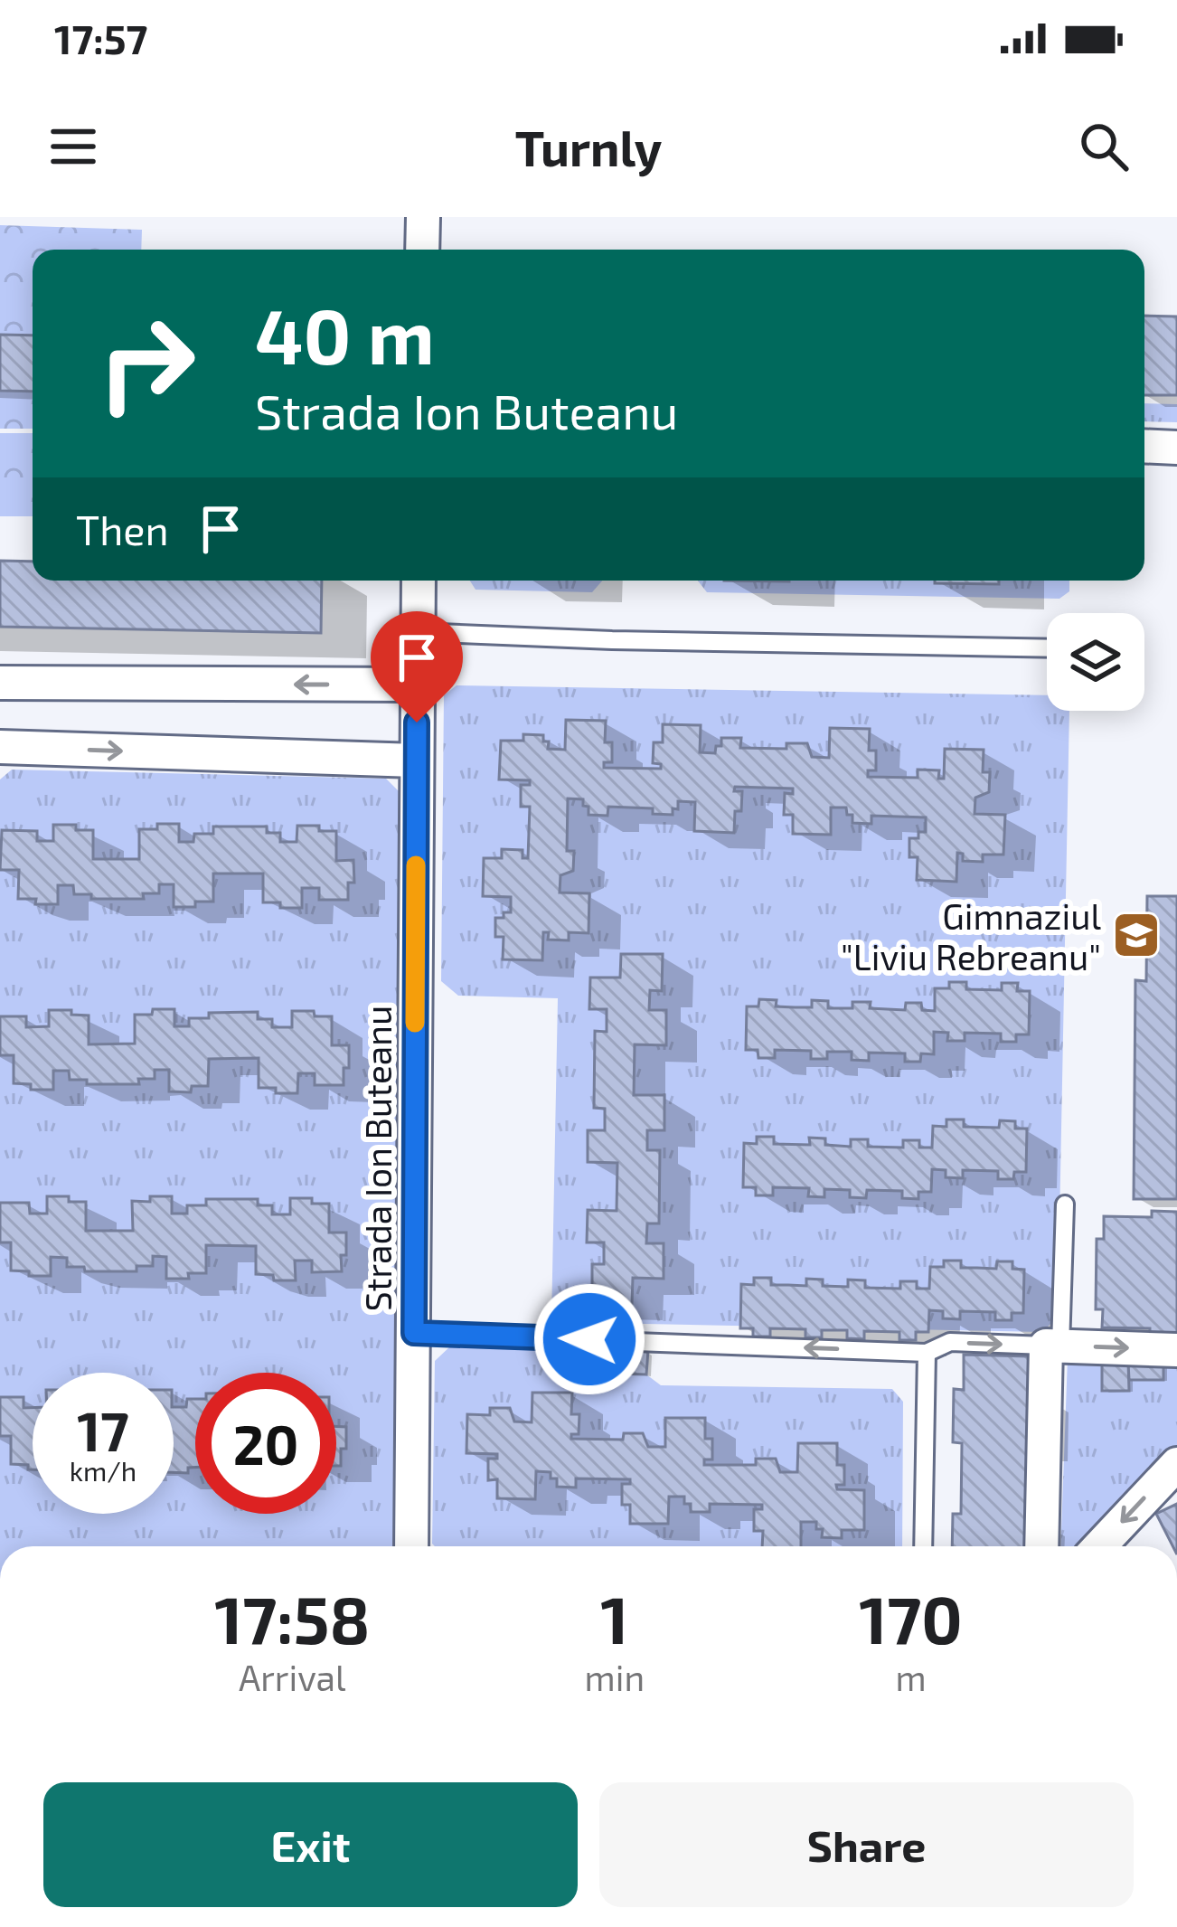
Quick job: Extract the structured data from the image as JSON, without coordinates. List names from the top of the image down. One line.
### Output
{"streets":{"street":["Strada Ion Buteanu"]},"places":{"school or university":["Gimnaziul \"Liviu Rebreanu\""]},"page":{"status":"17:57","header":"Turnly","turn":["40 m","Strada Ion Buteanu"],"then":"Then","speed":"17 km/h","limit":"20","eta":["17:58","Arrival","1","min","170","m"],"buttons":["Exit","Share"]}}
